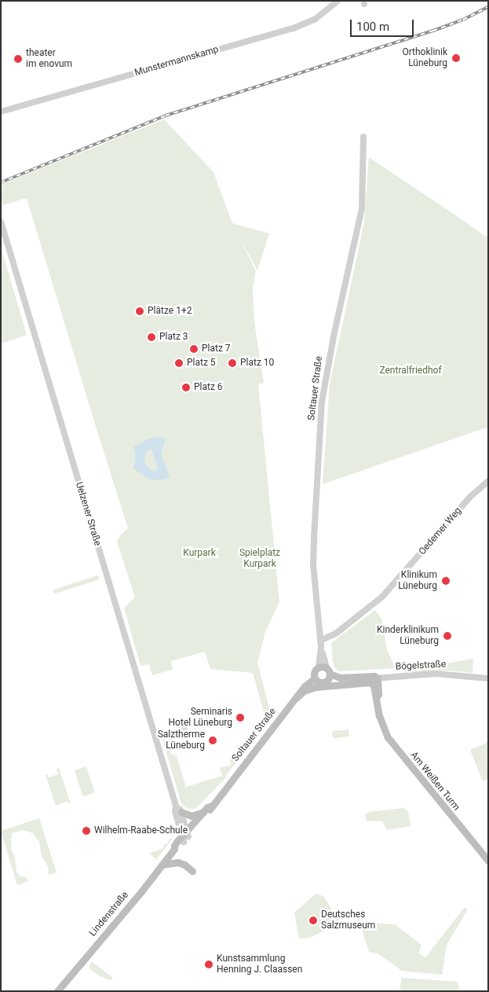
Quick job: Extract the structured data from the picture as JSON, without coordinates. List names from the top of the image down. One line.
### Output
{"streets":{"main road":["Soltauer Straße","Bögelstraße","Am Weißen Turm","Lindenstraße"],"street":["Munstermannskamp","Uelzener Straße","Oedemer Weg"]},"crossings":[["Soltauer Straße","Uelzener Straße"],["Soltauer Straße","Oedemer Weg"],["Soltauer Straße","Bögelstraße"],["Soltauer Straße","Lindenstraße"],["Uelzener Straße","Lindenstraße"],["Bögelstraße","Am Weißen Turm"]],"parks":["Zentralfriedhof","Kurpark","Spielplatz Kurpark"],"places":["Orthoklinik Lüneburg","theater im enovum","Plätze 1+2","Platz 3","Platz 7","Platz 5","Platz 10","Platz 6","Klinikum Lüneburg","Kinderklinikum Lüneburg","Seminaris Hotel Lüneburg","Salztherme Lüneburg","Wilhelm-Raabe-Schule","Deutsches Salzmuseum","Kunstsammlung Henning J. Claassen"],"scale_bar":"100 m"}
